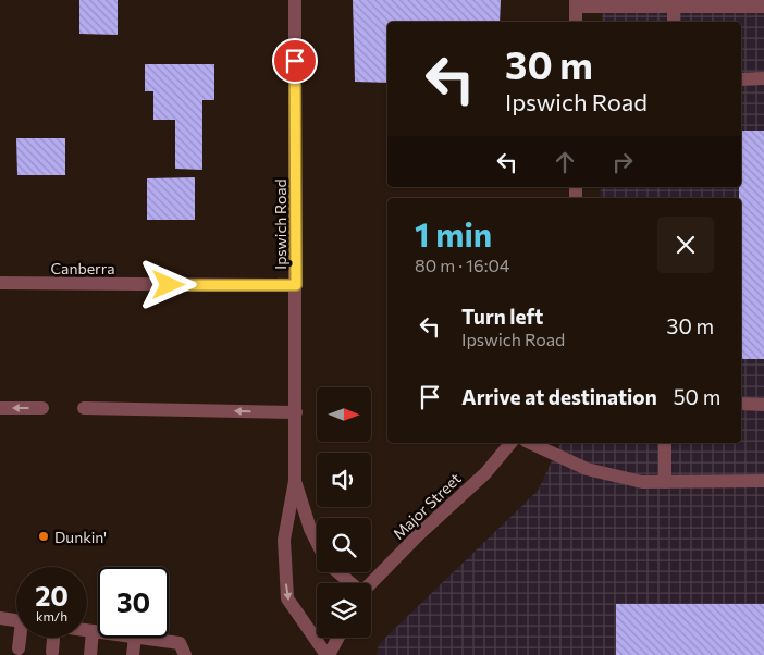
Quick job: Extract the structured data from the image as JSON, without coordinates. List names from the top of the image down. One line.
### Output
{"streets":{"street":["Ipswich Road","Canberra","Major Street"]},"crossings":[["Ipswich Road","Canberra"]],"places":["Dunkin'"],"north":"right","page":{"turn":["30 m","Ipswich Road"],"heading":["1 min","80 m · 16:04"],"list":[{"name":"Turn left","note":"Ipswich Road","value":"30 m"},{"name":"Arrive at destination","value":"50 m"}],"speed":"20 km/h","limit":"30"}}
